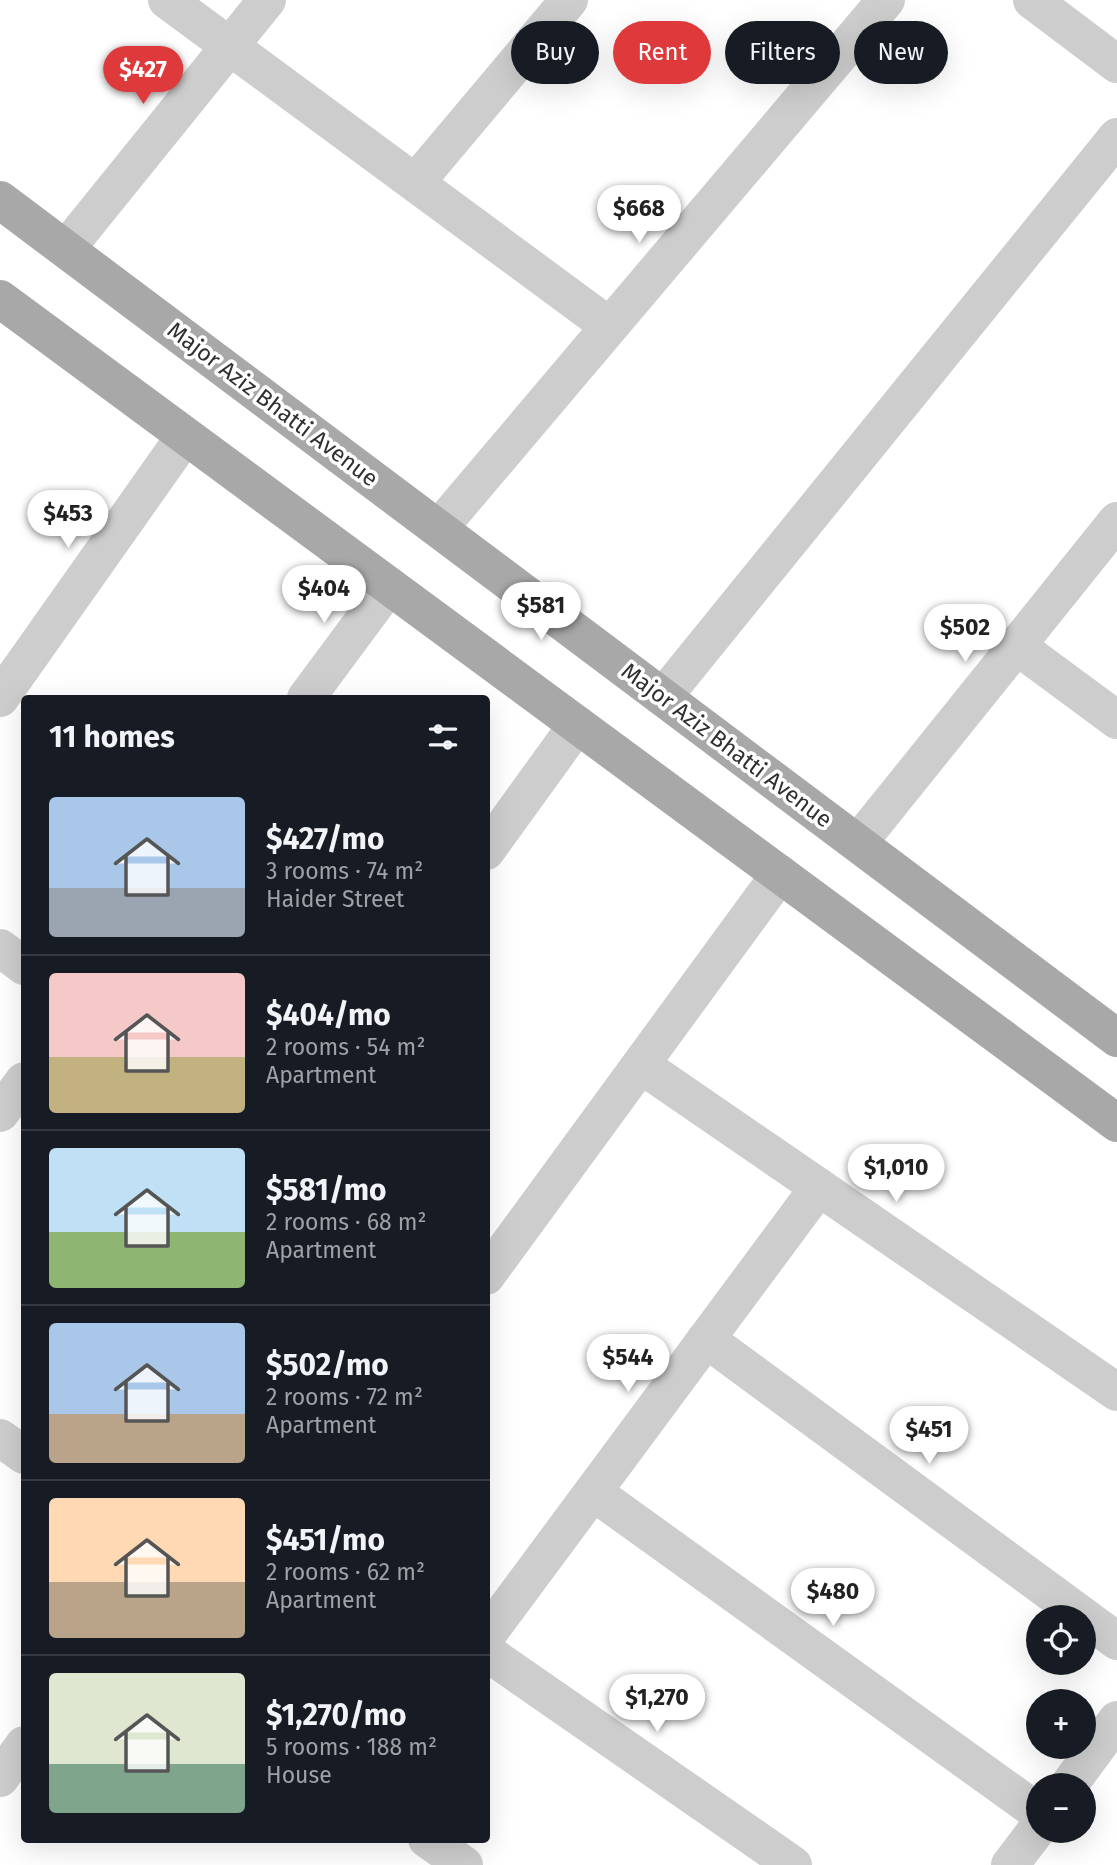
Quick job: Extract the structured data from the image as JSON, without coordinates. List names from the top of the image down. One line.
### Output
{"streets":{"main road":["Major Aziz Bhatti Avenue"]},"page":{"chip":["Buy","Rent","Filters","New"],"price":["$427","$668","$453","$404","$581","$502","$1,010","$544","$451","$480","$1,270"],"heading":"11 homes","list":[{"name":"$427/mo","note":"3 rooms · 74 m² · Haider Street"},{"name":"$404/mo","note":"2 rooms · 54 m² · Apartment"},{"name":"$581/mo","note":"2 rooms · 68 m² · Apartment"},{"name":"$502/mo","note":"2 rooms · 72 m² · Apartment"},{"name":"$451/mo","note":"2 rooms · 62 m² · Apartment"},{"name":"$1,270/mo","note":"5 rooms · 188 m² · House"}],"map_buttons":["+","−"]}}
